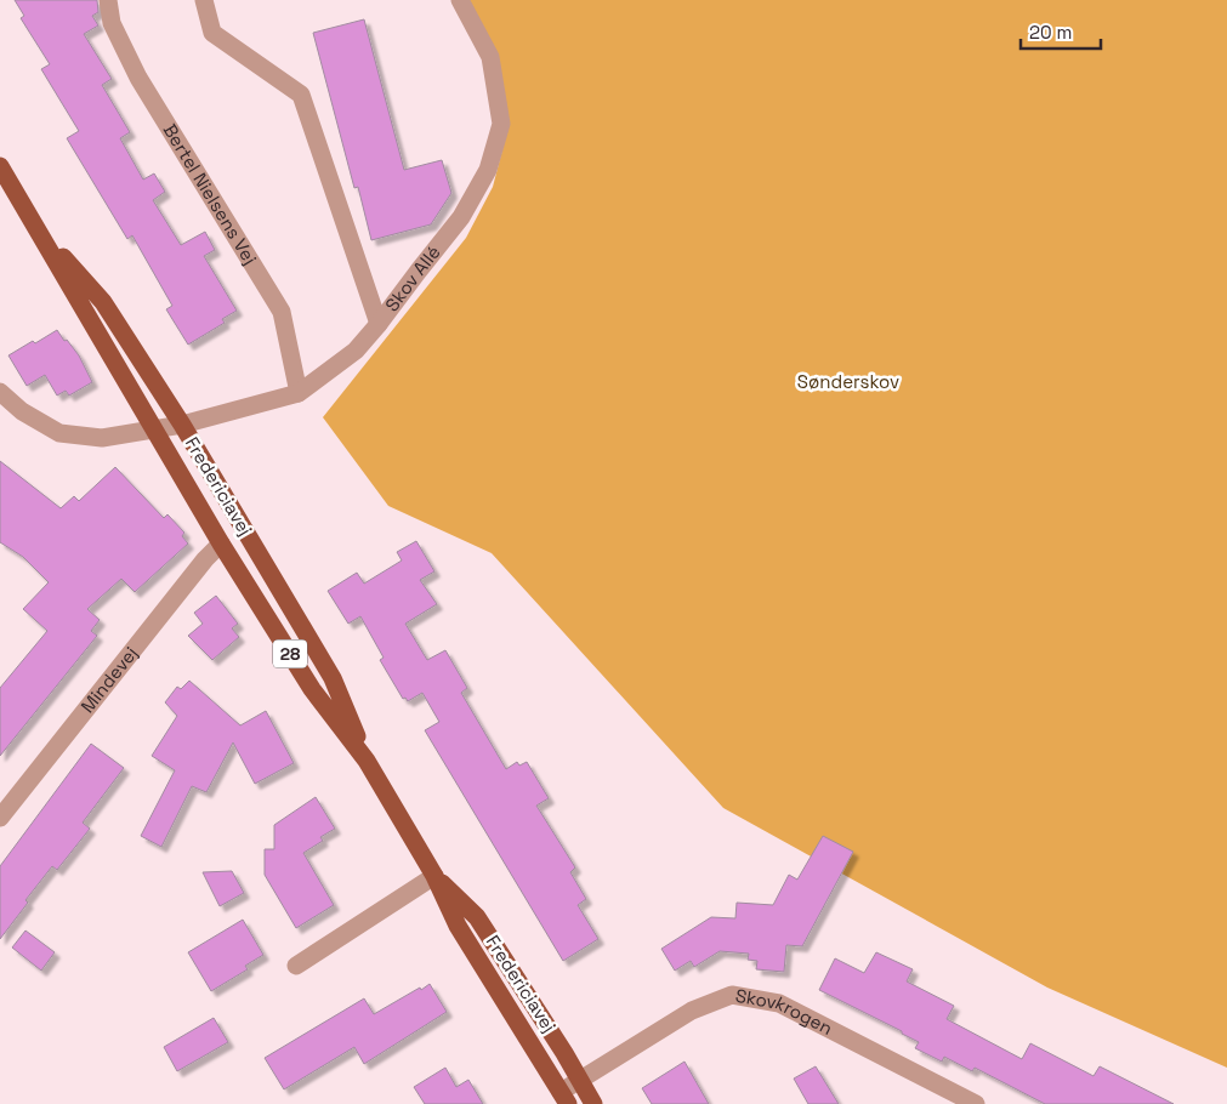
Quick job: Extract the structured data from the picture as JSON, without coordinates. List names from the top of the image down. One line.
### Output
{"streets":{"main road":["Fredericiavej","28"],"street":["Bertel Nielsens Vej","Skov Allé","Mindevej","Skovkrogen"]},"crossings":[["Bertel Nielsens Vej","Skov Allé"],["Skov Allé","Fredericiavej"],["Fredericiavej","Mindevej"],["Fredericiavej","Skovkrogen"]],"parks":["Sønderskov"],"scale_bar":"20 m"}
